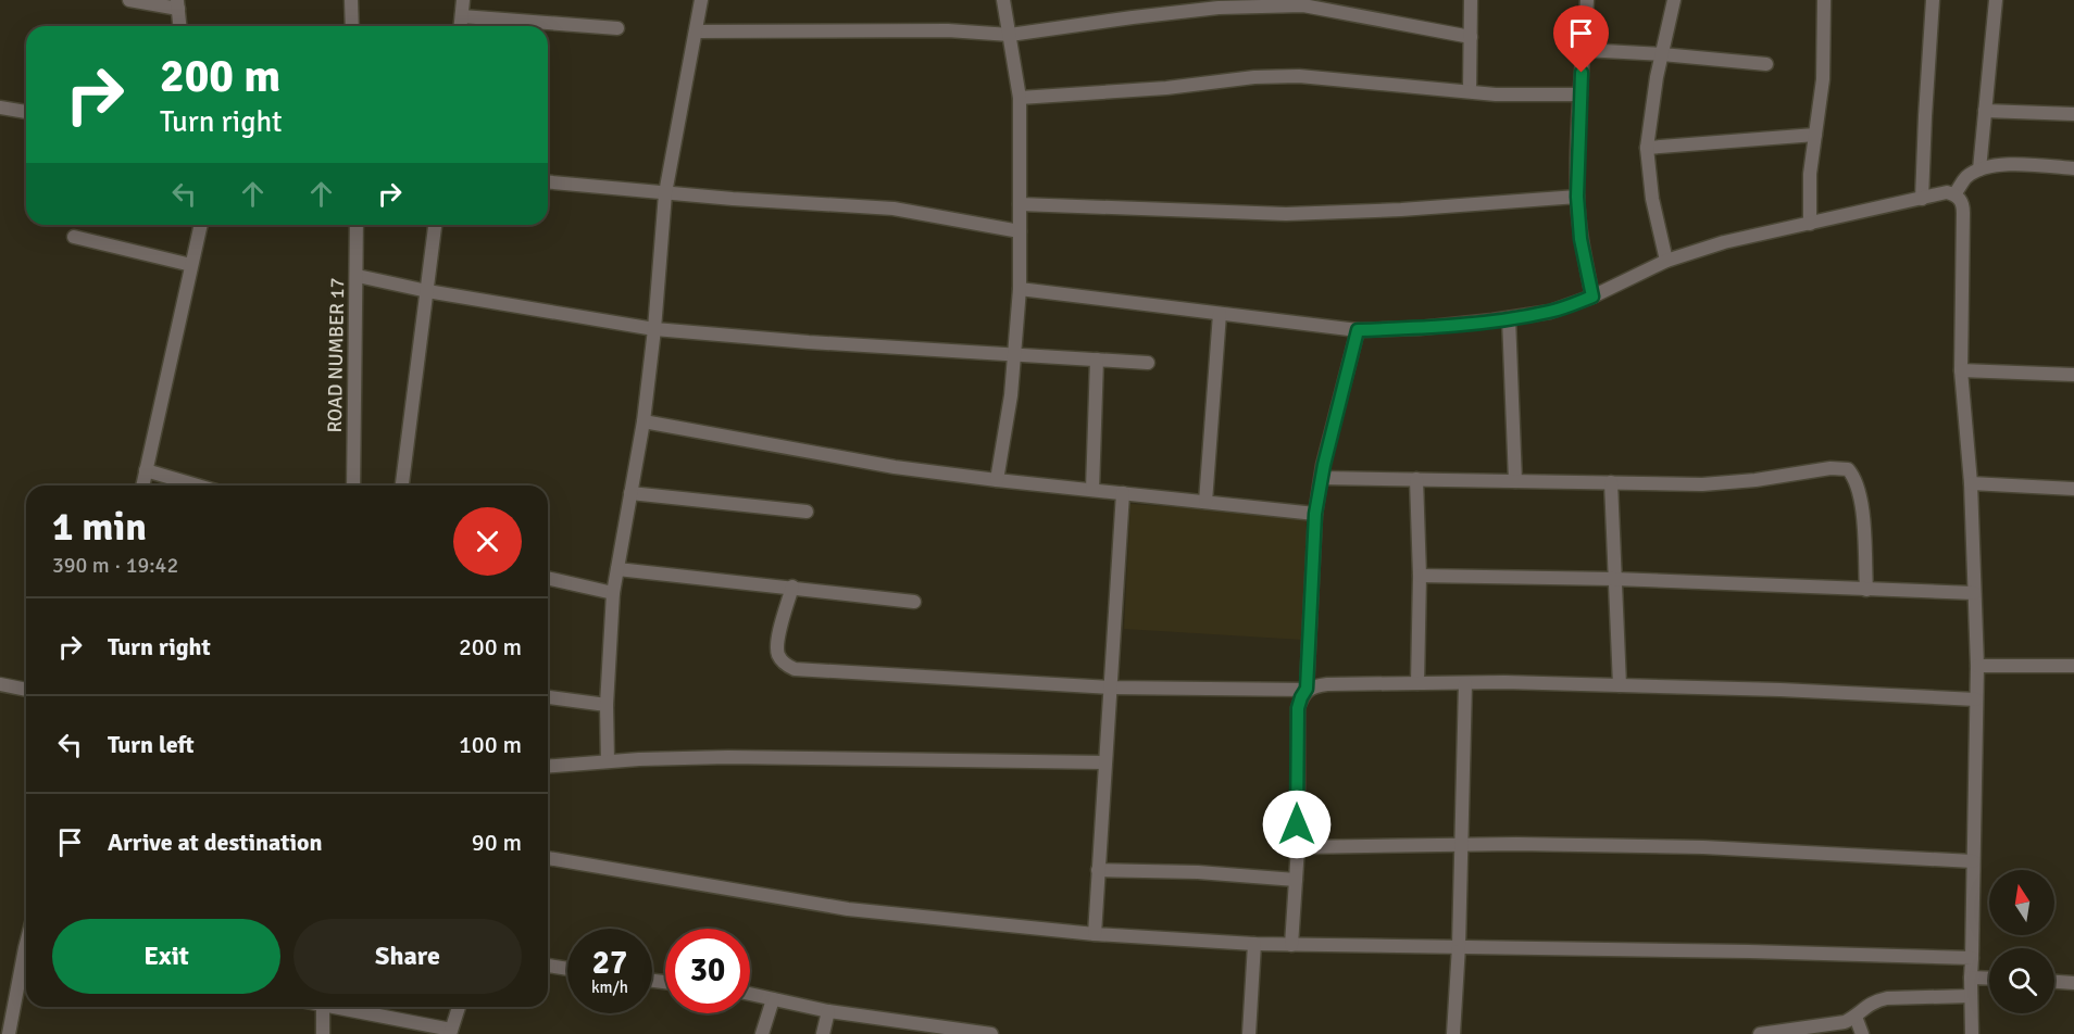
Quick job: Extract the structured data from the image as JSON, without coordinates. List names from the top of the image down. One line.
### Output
{"streets":{"street":["ROAD NUMBER 17"]},"north":"top","page":{"turn":["200 m","Turn right"],"heading":["1 min","390 m · 19:42"],"list":[{"name":"Turn right","value":"200 m"},{"name":"Turn left","value":"100 m"},{"name":"Arrive at destination","value":"90 m"}],"buttons":["Exit","Share"],"speed":"27 km/h","limit":"30"}}
